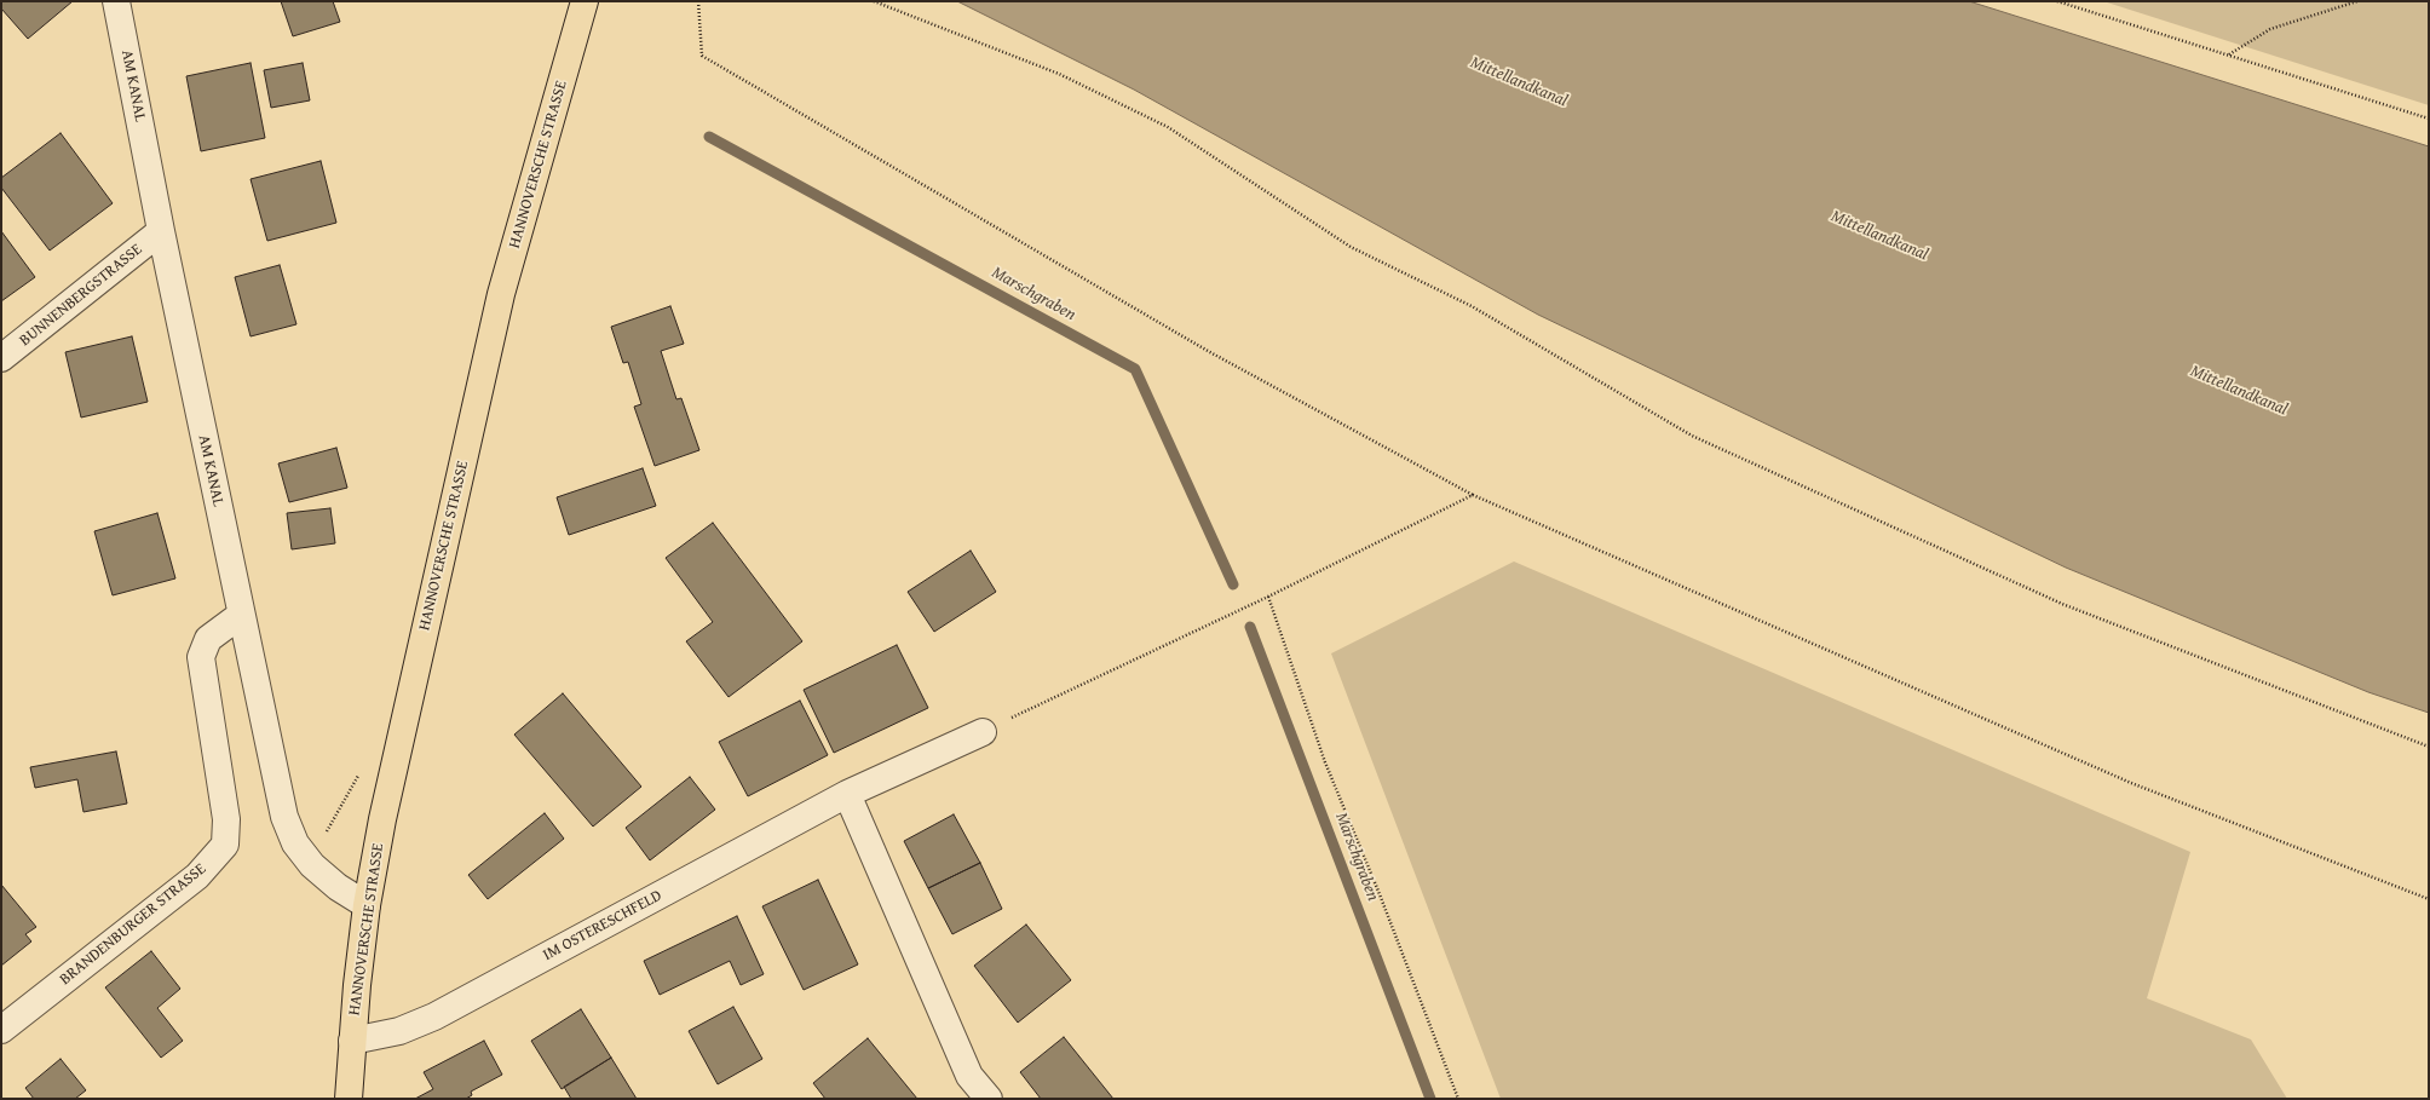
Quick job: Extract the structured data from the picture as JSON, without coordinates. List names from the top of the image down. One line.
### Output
{"streets":{"main road":["HANNOVERSCHE STRASSE"],"street":["AM KANAL","BUNNENBERGSTRASSE","BRANDENBURGER STRASSE","IM OSTERESCHFELD"]},"crossings":[["AM KANAL","HANNOVERSCHE STRASSE"],["AM KANAL","BUNNENBERGSTRASSE"],["AM KANAL","BRANDENBURGER STRASSE"],["HANNOVERSCHE STRASSE","IM OSTERESCHFELD"]],"water":["Mittellandkanal","Marschgraben"]}
